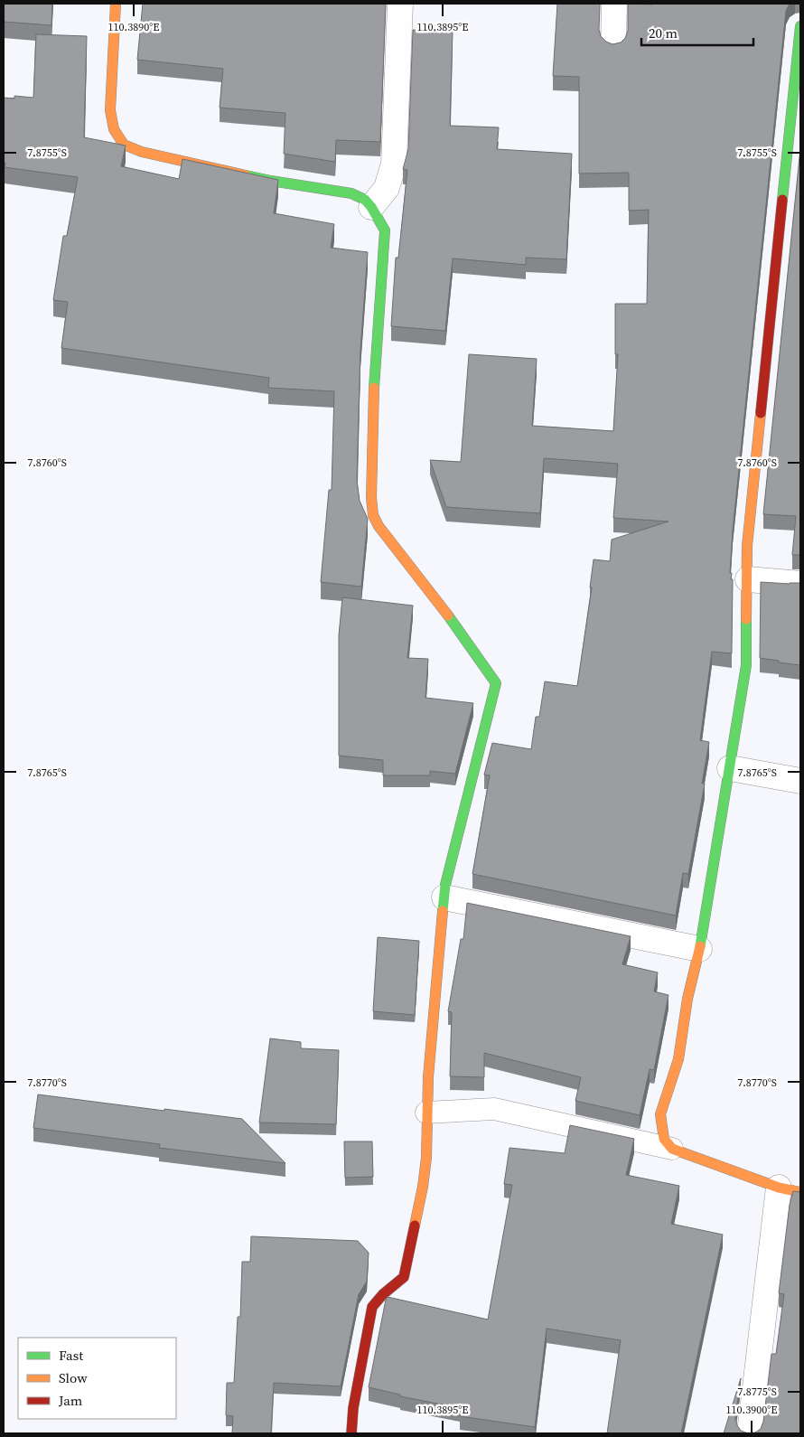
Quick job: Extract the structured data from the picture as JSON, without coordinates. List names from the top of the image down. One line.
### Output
{"legend":["Fast","Slow","Jam"],"scale_bar":"20 m","coordinates":["110.3890°E","110.3895°E","7.8755°S","7.8760°S","7.8765°S","7.8770°S","7.8775°S","110.3900°E"]}
